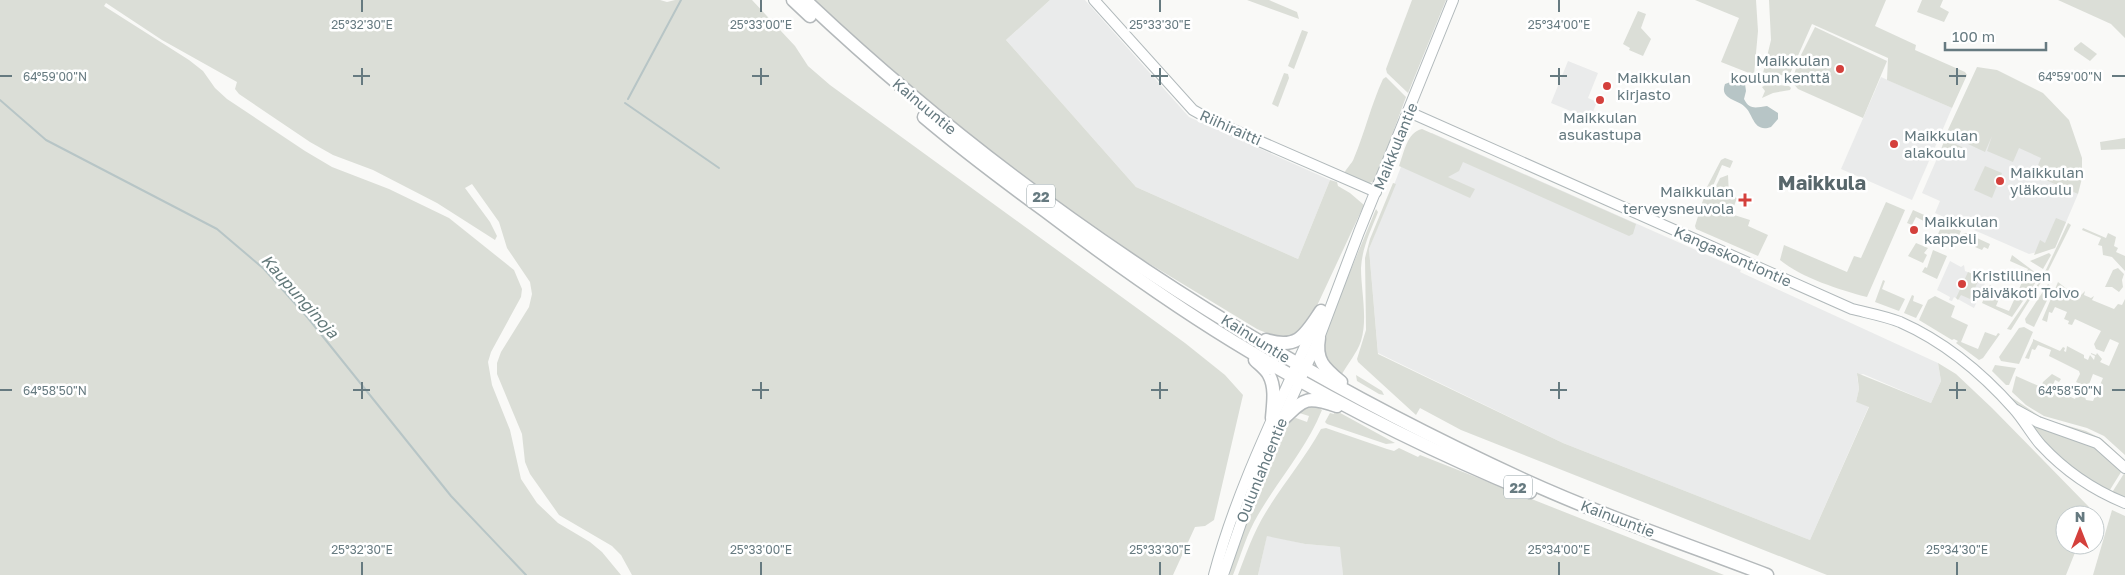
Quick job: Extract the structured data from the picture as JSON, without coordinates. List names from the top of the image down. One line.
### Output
{"streets":{"highway":["Kainuuntie","22"],"street":["Riihiraitti","Maikkulantie","Kangaskontiontie","Oulunlahdentie"]},"crossings":[["Kainuuntie","Maikkulantie"],["Kainuuntie","Oulunlahdentie"],["Riihiraitti","Maikkulantie"],["Maikkulantie","Kangaskontiontie"],["Maikkulantie","Oulunlahdentie"]],"districts":["Maikkula"],"water":["Kaupunginoja"],"places":{"other":["Maikkulan koulun kenttä","Maikkulan kirjasto","Maikkulan asukastupa","Maikkulan alakoulu","Maikkulan yläkoulu","Maikkulan kappeli","Kristillinen päiväkoti Toivo"],"health":["Maikkulan terveysneuvola"]},"scale_bar":"100 m","north":"top","coordinates":["25°32'30\"E","25°33'00\"E","25°33'30\"E","25°34'00\"E","64°59'00\"N","64°58'50\"N","25°34'30\"E"]}
